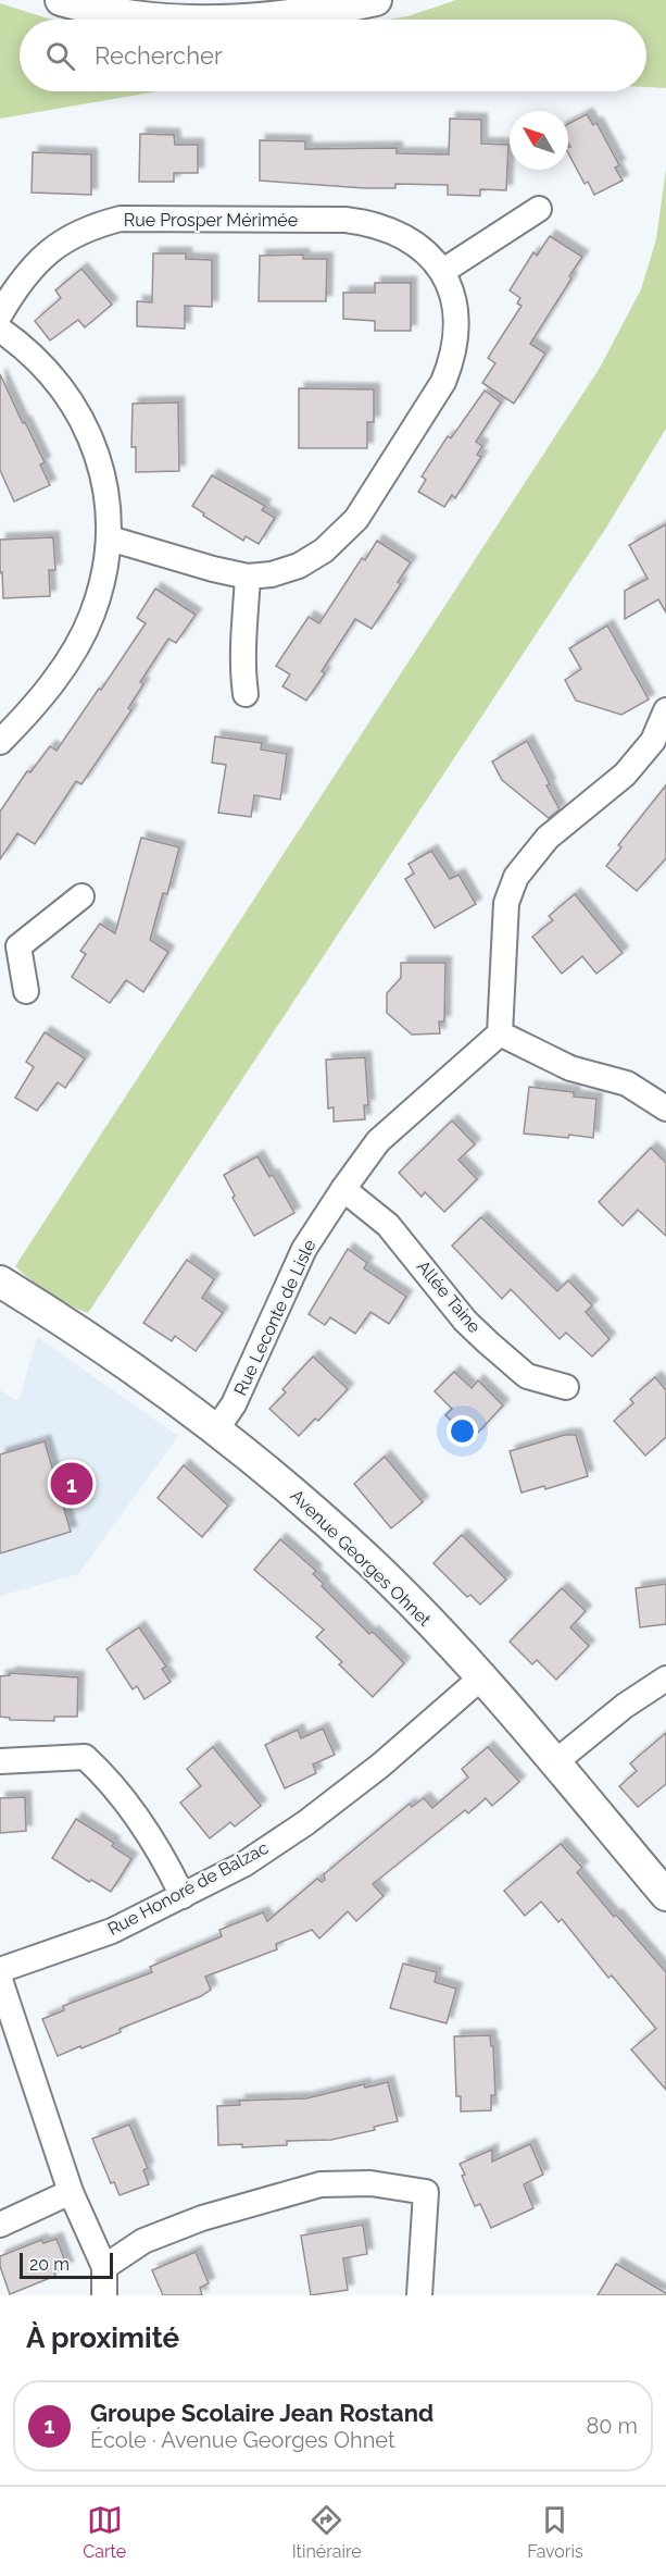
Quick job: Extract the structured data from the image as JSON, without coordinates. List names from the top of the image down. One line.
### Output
{"streets":{"street":["Rue Prosper Mérimée","Allée Taine","Rue Leconte de Lisle","Avenue Georges Ohnet","Rue Honoré de Balzac"]},"crossings":[["Allée Taine","Rue Leconte de Lisle"],["Rue Leconte de Lisle","Avenue Georges Ohnet"],["Avenue Georges Ohnet","Rue Honoré de Balzac"]],"scale_bar":"20 m","north":"top left","page":{"search":"Rechercher","pins":"1","scale":"20 m","heading":"À proximité","list":[{"mark":"1","name":"Groupe Scolaire Jean Rostand","note":"École · Avenue Georges Ohnet","value":"80 m"}],"nav":["Carte","Itinéraire","Favoris"]}}
